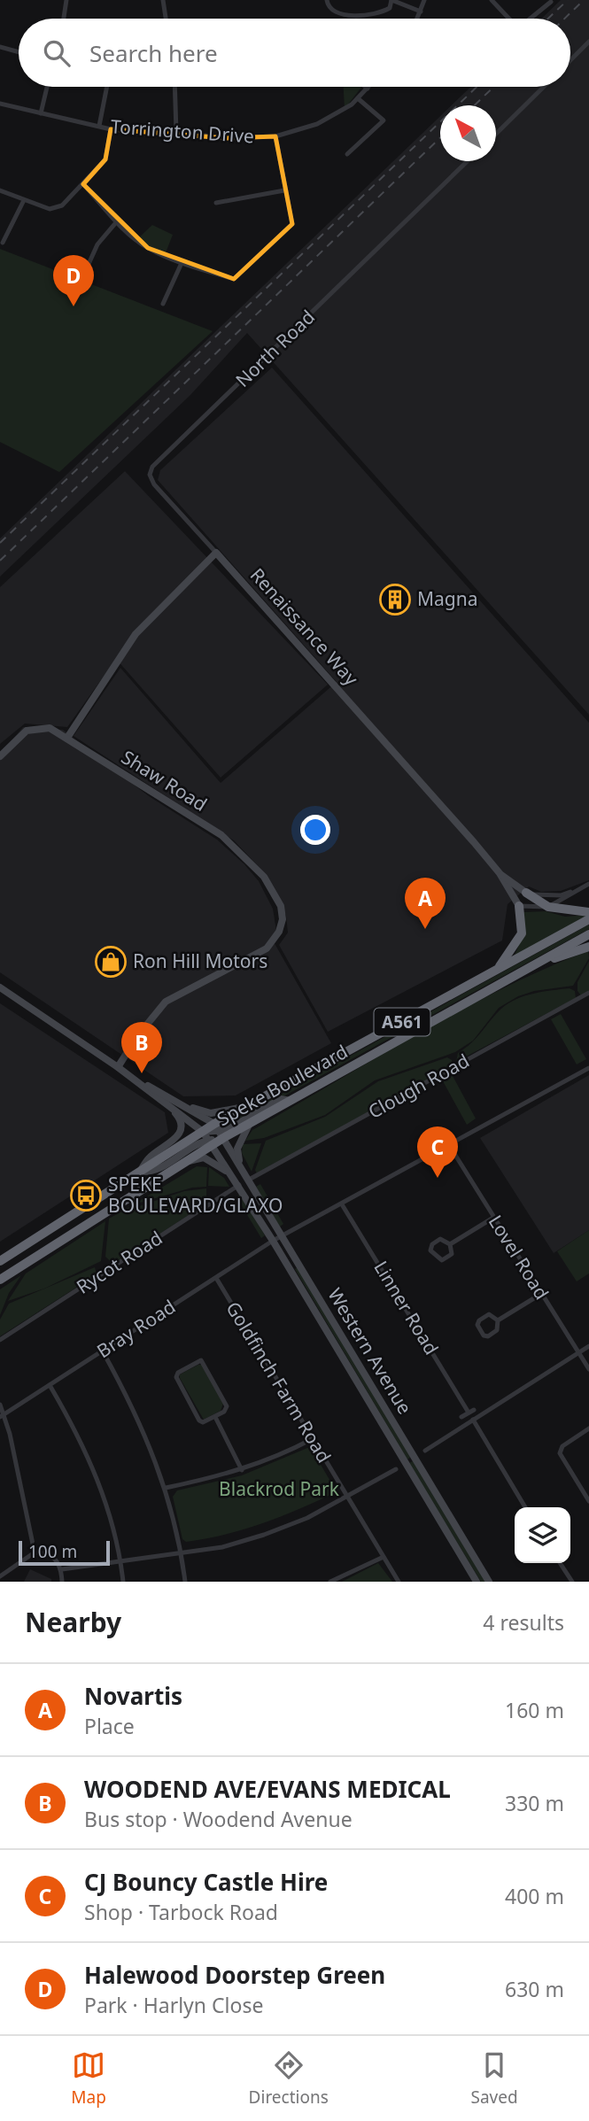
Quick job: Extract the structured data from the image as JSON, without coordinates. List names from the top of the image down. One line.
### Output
{"streets":{"highway":["A561","Speke Boulevard"],"street":["Torrington Drive","North Road","Renaissance Way","Shaw Road","Clough Road","Lovel Road","Rycot Road","Linner Road","Bray Road","Western Avenue","Goldfinch Farm Road"]},"crossings":[["North Road","Renaissance Way"],["A561","Speke Boulevard"],["A561","Western Avenue"],["Speke Boulevard","Western Avenue"],["Clough Road","Western Avenue"],["Lovel Road","Bray Road"],["Rycot Road","Western Avenue"],["Linner Road","Bray Road"],["Bray Road","Western Avenue"],["Bray Road","Goldfinch Farm Road"]],"parks":["Blackrod Park"],"places":{"building":["Magna"],"shop":["Ron Hill Motors"],"bus stop":["SPEKE BOULEVARD/GLAXO"]},"scale_bar":"100 m","north":"top left","page":{"search":"Search here","pins":["D","A","B","C"],"scale":"100 m","heading":["Nearby","4 results"],"list":[{"mark":"A","name":"Novartis","note":"Place","value":"160 m"},{"mark":"B","name":"WOODEND AVE/EVANS MEDICAL","note":"Bus stop · Woodend Avenue","value":"330 m"},{"mark":"C","name":"CJ Bouncy Castle Hire","note":"Shop · Tarbock Road","value":"400 m"},{"mark":"D","name":"Halewood Doorstep Green","note":"Park · Harlyn Close","value":"630 m"}],"nav":["Map","Directions","Saved"]}}
